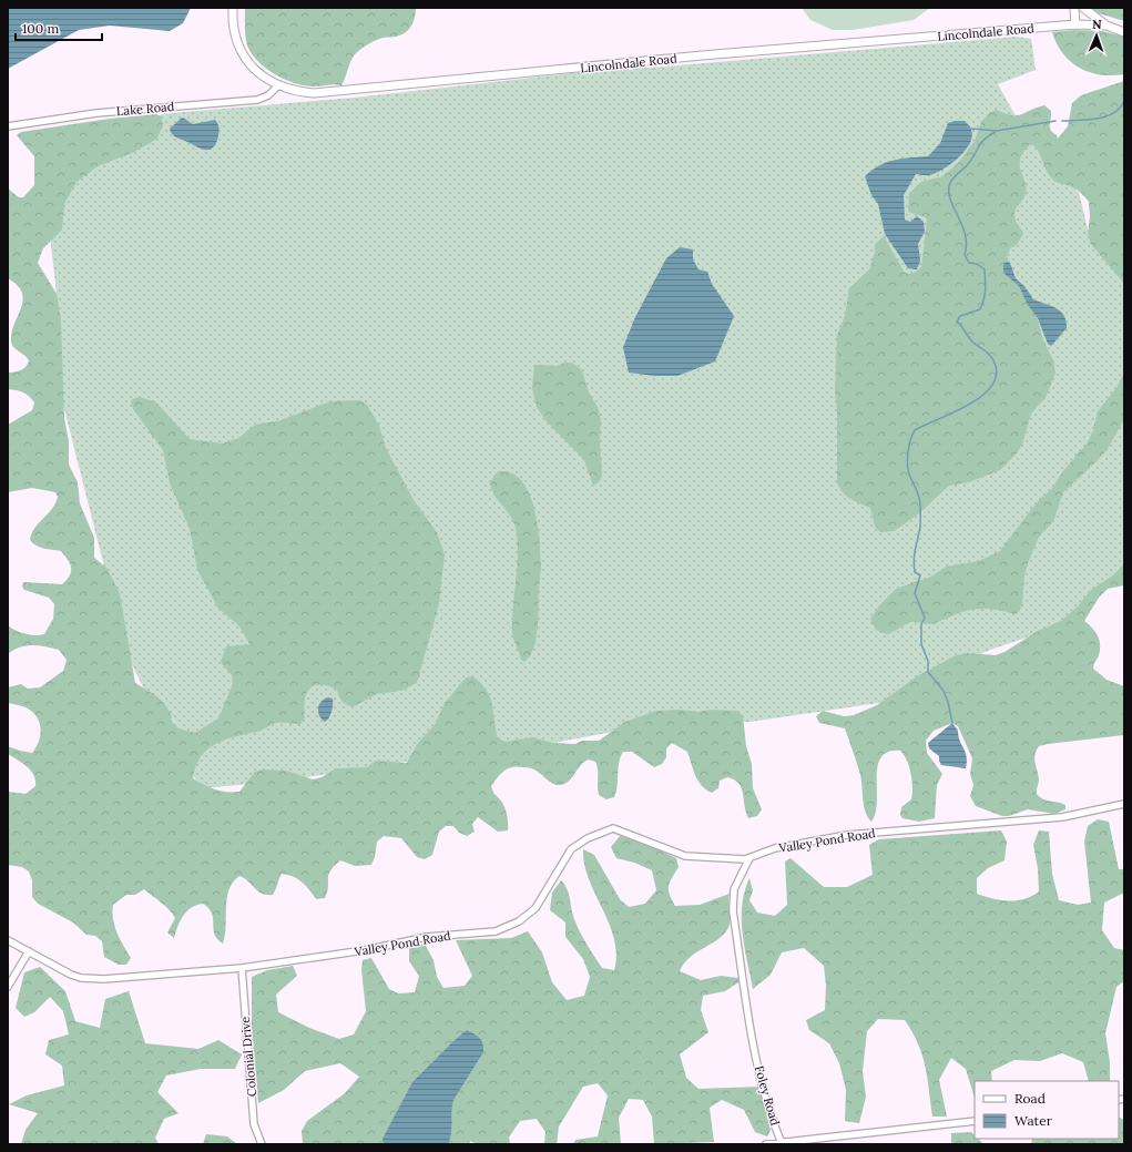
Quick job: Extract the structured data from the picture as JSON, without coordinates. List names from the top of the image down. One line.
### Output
{"streets":{"main road":["Lincolndale Road"],"street":["Lake Road","Valley Pond Road","Colonial Drive","Foley Road"]},"crossings":[["Lincolndale Road","Lake Road"],["Valley Pond Road","Colonial Drive"],["Valley Pond Road","Foley Road"]],"legend":["Road","Water"],"scale_bar":"100 m","north":"top"}
